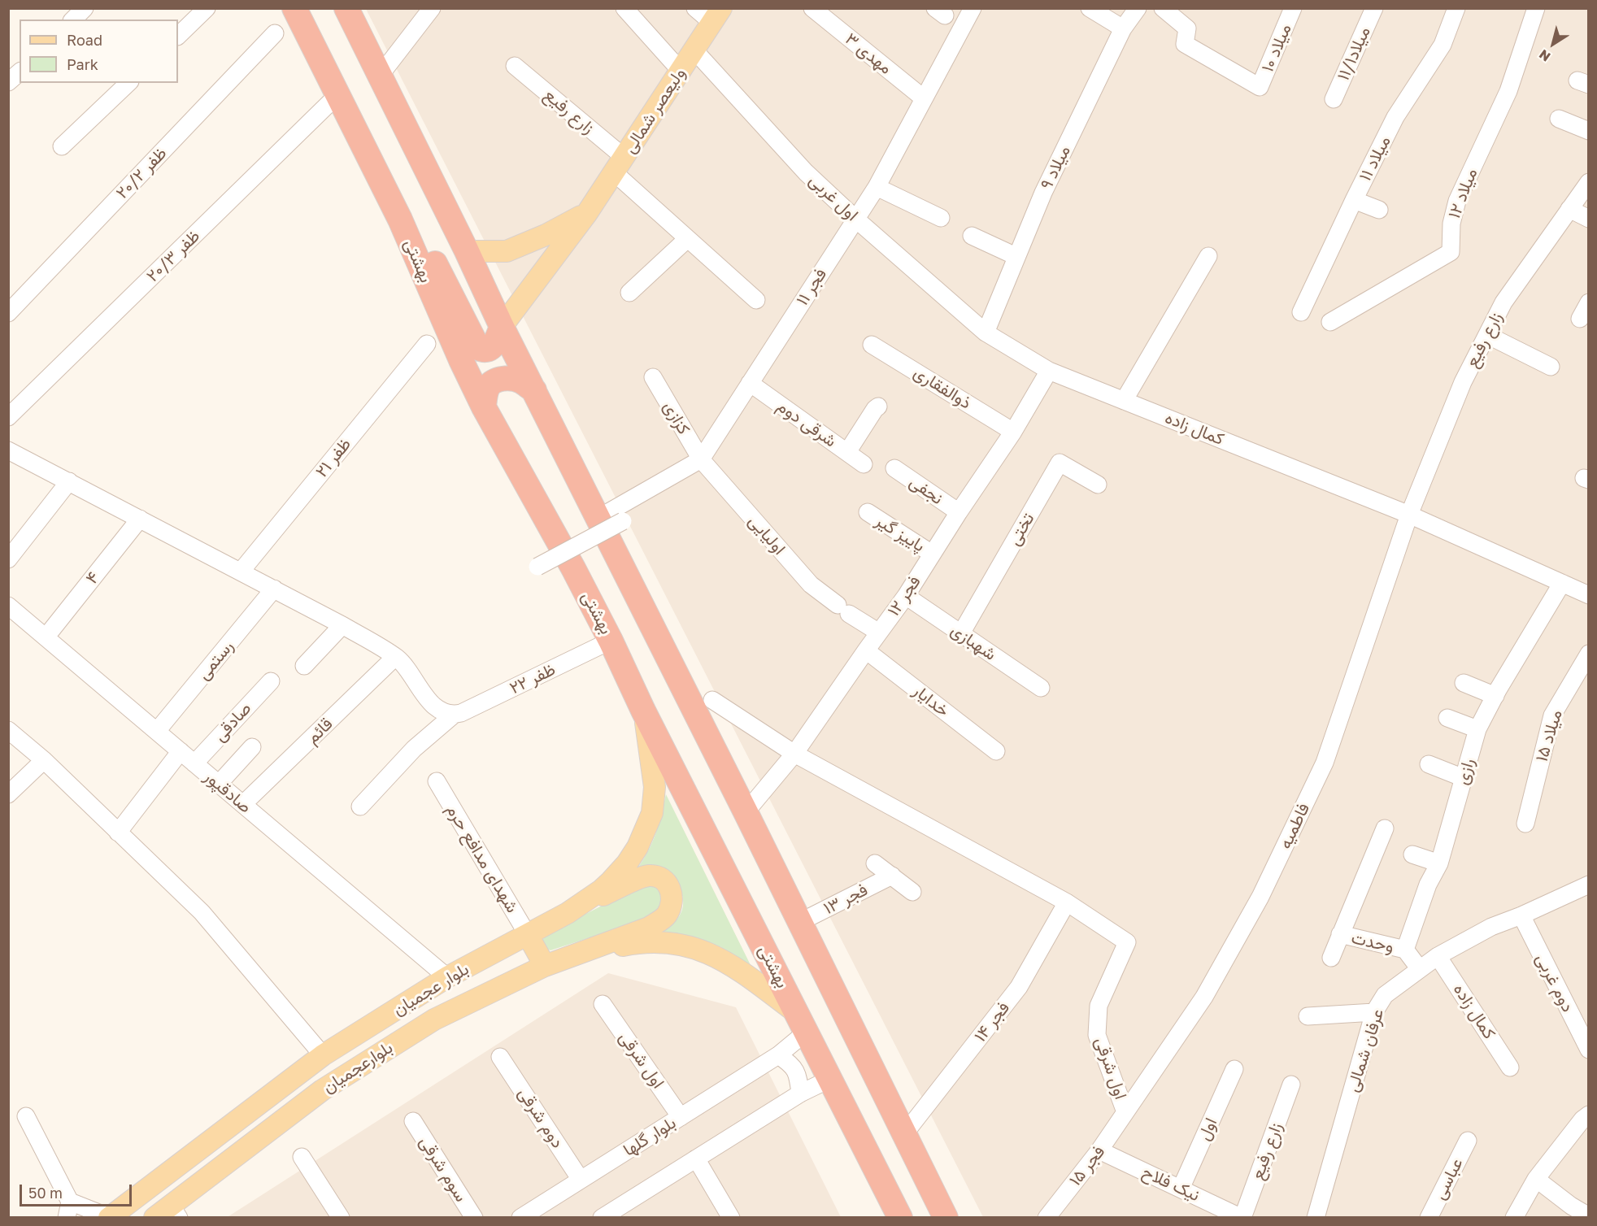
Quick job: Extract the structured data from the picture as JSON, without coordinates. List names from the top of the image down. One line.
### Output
{"streets":{"highway":["بهشتی"],"main road":["ولیعصر شمالی","بلوار عجمیان","بلوارعجمیان"],"street":["میلاد ۱۰","مهدی ۳","میلاد۱۱/۱","زارع رفیع","میلاد ۱۱","میلاد ۹","ظفر ۲۰/۲","میلاد ۱۲","اول غربی","ظفر ۲۰/۳","فجر ۱۱","ذوالفقاری","کزازی","شرقی دوم","کمال زاده","ظفر ۲۱","نجفی","تختی","پاییز گیر","اولیایی","۴","فجر ۱۲","شهبازی","رستمی","ظفر ۲۲","خدایار","صادقی","قائم","میلاد ۱۵","رازی","صادقپور","فاطمیه","شهدای مدافع حرم","فجر ۱۳","وحدت","دوم غربی","فجر ۱۴","عرفان شمالی","اول شرقی","دوم شرقی","اول","بلوار گلها","فجر ۱۵","سوم شرقی","عباسی","نیک فلاح"]},"crossings":[["مهدی ۳","فجر ۱۱"],["ولیعصر شمالی","زارع رفیع"],["ولیعصر شمالی","اول غربی"],["زارع رفیع","کمال زاده"],["زارع رفیع","فاطمیه"],["زارع رفیع","نیک فلاح"],["میلاد ۹","اول غربی"],["میلاد ۹","کمال زاده"],["اول غربی","فجر ۱۱"],["اول غربی","کمال زاده"],["ظفر ۲۰/۳","بهشتی"],["بهشتی","ظفر ۲۲"],["بهشتی","بلوار عجمیان"],["بهشتی","بلوار گلها"],["فجر ۱۱","کزازی"],["فجر ۱۱","شرقی دوم"],["فجر ۱۱","اولیایی"],["ذوالفقاری","فجر ۱۲"],["کزازی","اولیایی"],["کمال زاده","فجر ۱۲"],["کمال زاده","رازی"],["کمال زاده","فاطمیه"],["کمال زاده","عرفان شمالی"],["نجفی","فجر ۱۲"],["تختی","شهبازی"],["پاییز گیر","فجر ۱۲"],["اولیایی","فجر ۱۲"],["۴","صادقپور"],["فجر ۱۲","شهبازی"],["فجر ۱۲","خدایار"],["رستمی","صادقپور"],["صادقی","صادقپور"],["قائم","صادقپور"],["رازی","وحدت"],["صادقپور","بلوار عجمیان"],["فاطمیه","اول شرقی"],["فاطمیه","فجر ۱۵"],["شهدای مدافع حرم","بلوار عجمیان"],["دوم غربی","عرفان شمالی"],["فجر ۱۴","اول شرقی"],["اول شرقی","بلوار گلها"],["اول شرقی","فجر ۱۵"],["دوم شرقی","بلوار گلها"],["اول","نیک فلاح"],["فجر ۱۵","نیک فلاح"]],"legend":["Road","Park"],"scale_bar":"50 m","north":"bottom left"}
